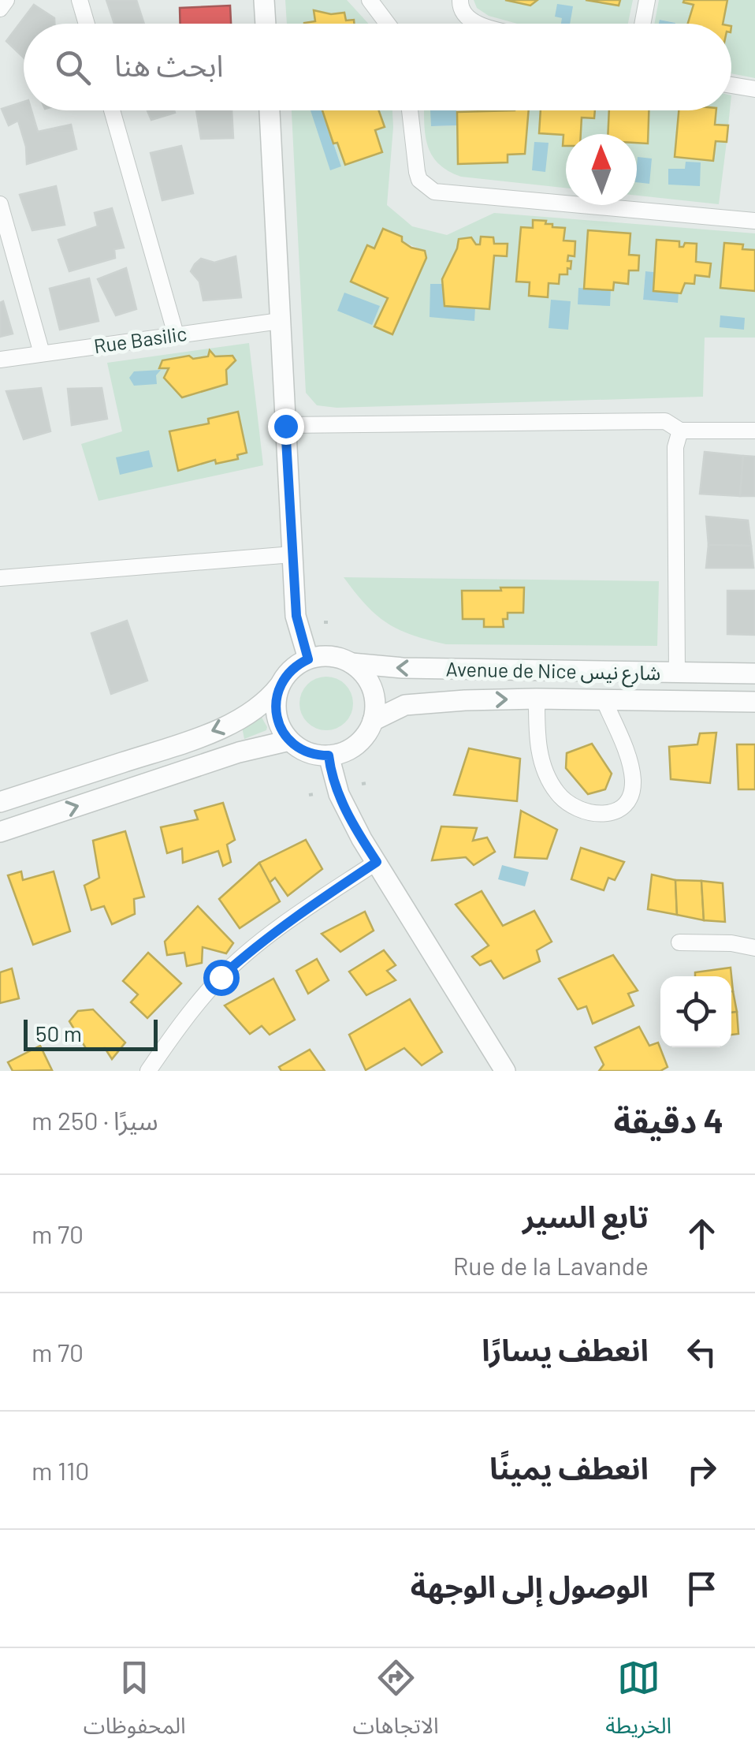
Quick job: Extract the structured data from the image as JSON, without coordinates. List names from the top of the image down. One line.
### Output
{"streets":{"street":["Rue Basilic","Avenue de Nice شارع نيس"]},"scale_bar":"50 m","north":"top","page":{"search":"ابحث هنا","scale":"50 m","heading":["4 دقيقة","سيرًا · 250 m"],"list":[["تابع السير","Rue de la Lavande","70 m"],["انعطف يسارًا","70 m"],["انعطف يمينًا","110 m"],"الوصول إلى الوجهة"],"nav":["الخريطة","الاتجاهات","المحفوظات"]}}
